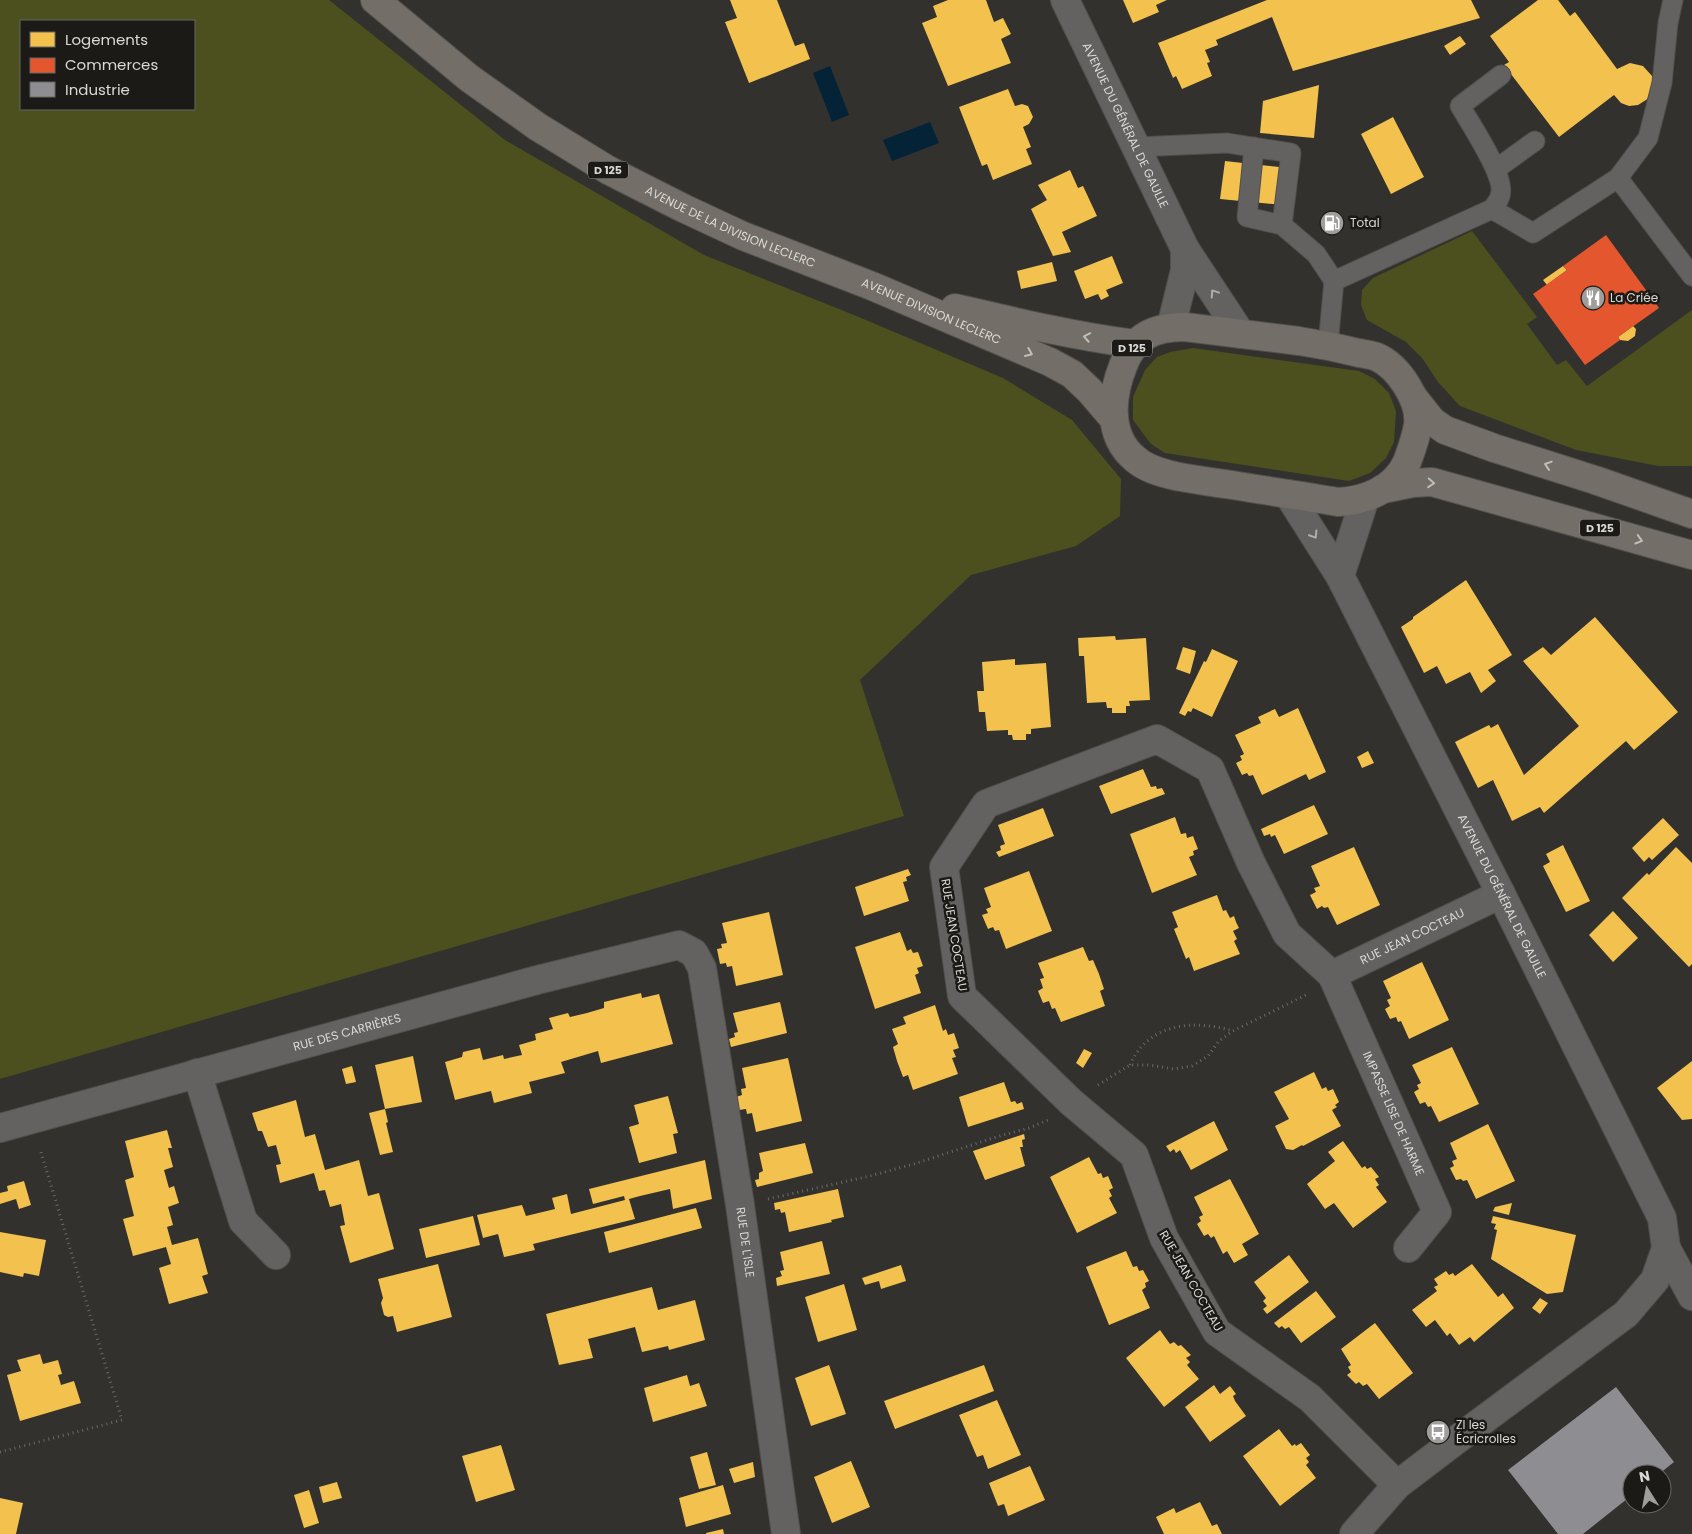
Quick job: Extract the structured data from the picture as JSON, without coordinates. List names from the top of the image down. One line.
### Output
{"streets":{"main road":["D 125","AVENUE DE LA DIVISION LECLERC","AVENUE DIVISION LECLERC"],"street":["AVENUE DU GÉNÉRAL DE GAULLE","RUE JEAN COCTEAU","RUE DES CARRIÈRES","IMPASSE LISE DE HARME","RUE DE L'ISLE"]},"crossings":[["AVENUE DU GÉNÉRAL DE GAULLE","D 125"],["AVENUE DU GÉNÉRAL DE GAULLE","RUE JEAN COCTEAU"],["D 125","AVENUE DIVISION LECLERC"],["AVENUE DE LA DIVISION LECLERC","AVENUE DIVISION LECLERC"],["RUE JEAN COCTEAU","IMPASSE LISE DE HARME"],["RUE DES CARRIÈRES","RUE DE L'ISLE"]],"places":{"fuel station":["Total"],"restaurant":["La Criée"],"bus stop":["ZI les Écricrolles"]},"legend":["Logements","Commerces","Industrie"],"north":"top"}
